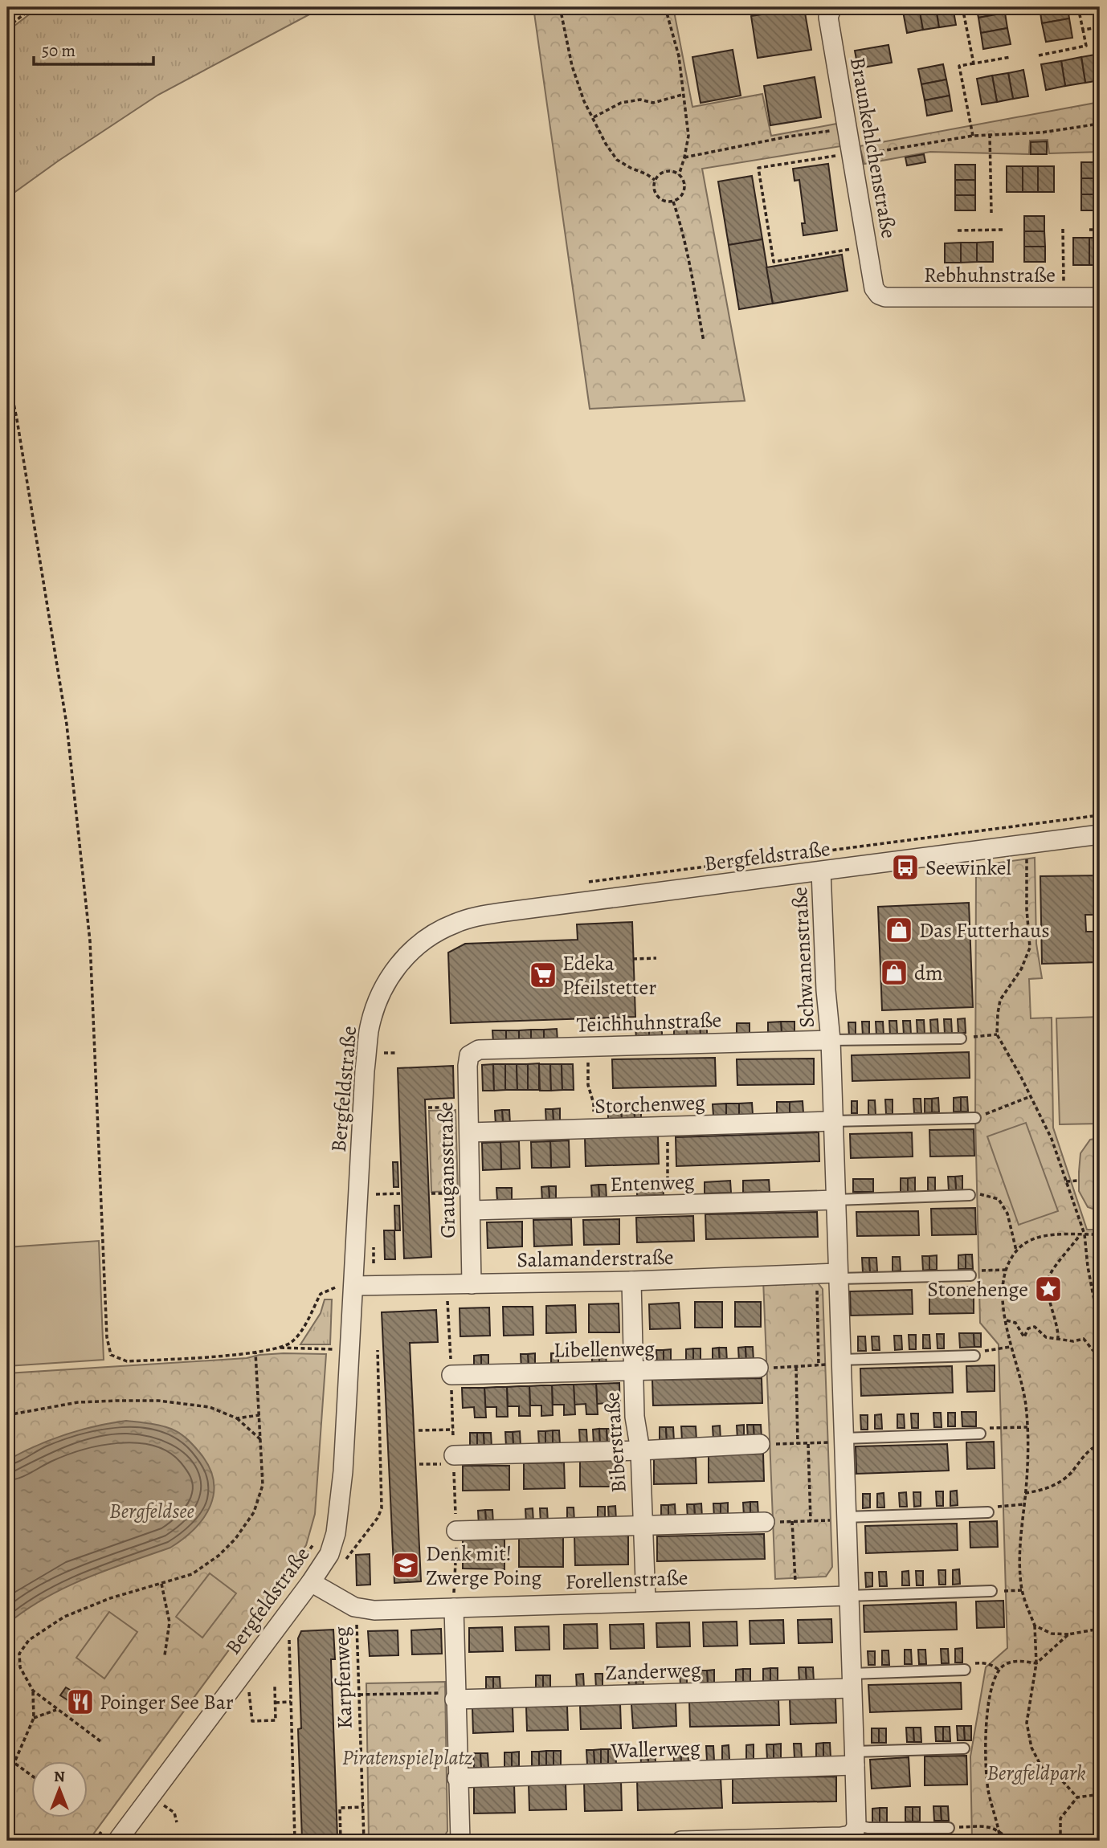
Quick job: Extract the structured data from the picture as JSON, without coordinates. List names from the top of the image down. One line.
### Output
{"streets":{"street":["Braunkehlchenstraße","Rebhuhnstraße","Bergfeldstraße","Schwanenstraße","Teichhuhnstraße","Storchenweg","Graugansstraße","Entenweg","Salamanderstraße","Libellenweg","Biberstraße","Forellenstraße","Zanderweg","Wallerweg"],"path":["Karpfenweg"]},"crossings":[["Braunkehlchenstraße","Rebhuhnstraße"],["Bergfeldstraße","Schwanenstraße"],["Bergfeldstraße","Salamanderstraße"],["Bergfeldstraße","Forellenstraße"],["Schwanenstraße","Teichhuhnstraße"],["Schwanenstraße","Storchenweg"],["Schwanenstraße","Entenweg"],["Schwanenstraße","Salamanderstraße"],["Schwanenstraße","Forellenstraße"],["Schwanenstraße","Zanderweg"],["Schwanenstraße","Wallerweg"],["Teichhuhnstraße","Graugansstraße"],["Storchenweg","Graugansstraße"],["Graugansstraße","Entenweg"],["Graugansstraße","Salamanderstraße"],["Salamanderstraße","Biberstraße"],["Libellenweg","Biberstraße"],["Biberstraße","Forellenstraße"]],"parks":["Bergfeldsee","Piratenspielplatz","Bergfeldpark"],"places":{"bus stop":["Seewinkel"],"shop":["Das Futterhaus","dm"],"supermarket":["Edeka Pfeilstetter"],"place":["Stonehenge"],"school or university":["Denk mit! Zwerge Poing"],"restaurant":["Poinger See Bar"]},"scale_bar":"50 m","north":"top"}
